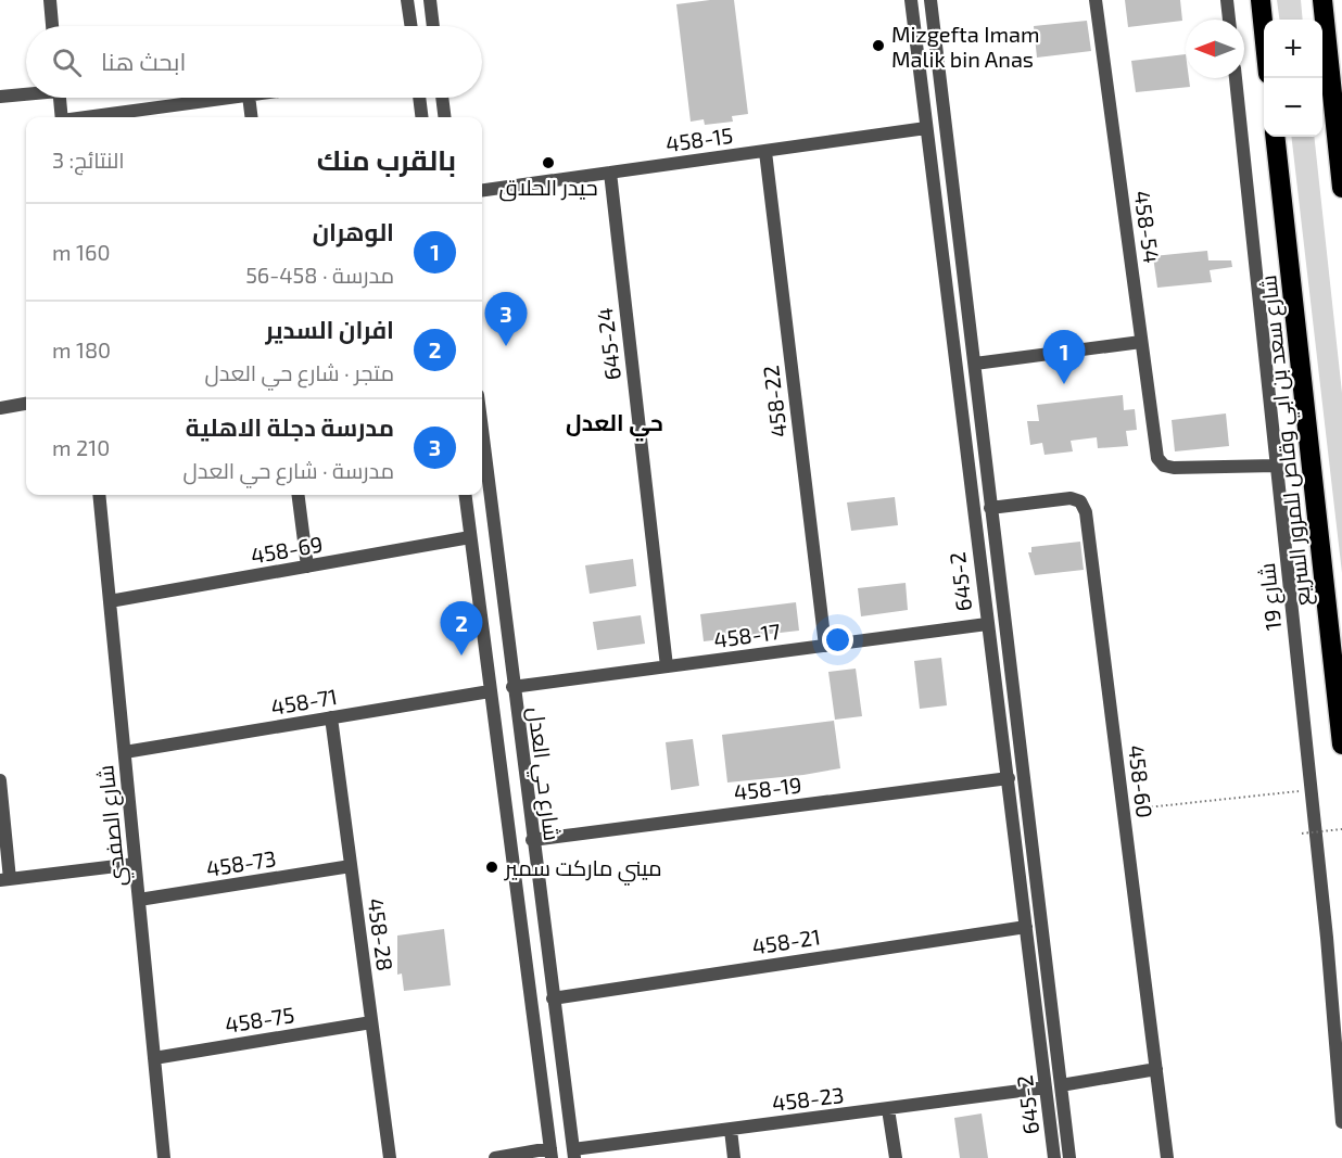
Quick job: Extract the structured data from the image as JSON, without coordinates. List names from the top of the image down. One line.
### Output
{"streets":{"highway":["شارع سعد بن ابي وقاص للمرور السريع"],"street":["458-15","458-54","645-24","458-22","458-69","645-2","شارع 19","458-17","458-71","شارع حي العدل","458-60","458-19","شارع الصفدي","458-73","458-28","458-21","458-75","458-23"]},"crossings":[["458-15","645-24"],["458-15","458-22"],["458-15","645-2"],["458-54","شارع 19"],["645-24","458-17"],["458-22","458-17"],["458-69","شارع حي العدل"],["458-69","شارع الصفدي"],["645-2","458-17"],["645-2","458-60"],["645-2","458-19"],["645-2","458-21"],["645-2","458-23"],["458-17","شارع حي العدل"],["458-71","شارع حي العدل"],["458-71","شارع الصفدي"],["458-71","458-28"],["شارع حي العدل","458-19"],["شارع حي العدل","458-21"],["شارع حي العدل","458-23"],["شارع الصفدي","458-73"],["شارع الصفدي","458-75"],["458-73","458-28"],["458-28","458-75"]],"districts":["حي العدل"],"places":["Mizgefta Imam Malik bin Anas","حيدر الحلاق","ميني ماركت سمير"],"north":"left","page":{"map_buttons":["+","−"],"search":"ابحث هنا","heading":["بالقرب منك","النتائج: 3"],"list":[{"mark":"1","name":"الوهران","note":"مدرسة · 458-56","value":"160 m"},{"mark":"2","name":"افران السدير","note":"متجر · شارع حي العدل","value":"180 m"},{"mark":"3","name":"مدرسة دجلة الاهلية","note":"مدرسة · شارع حي العدل","value":"210 m"}],"pins":["3","1","2"]}}
